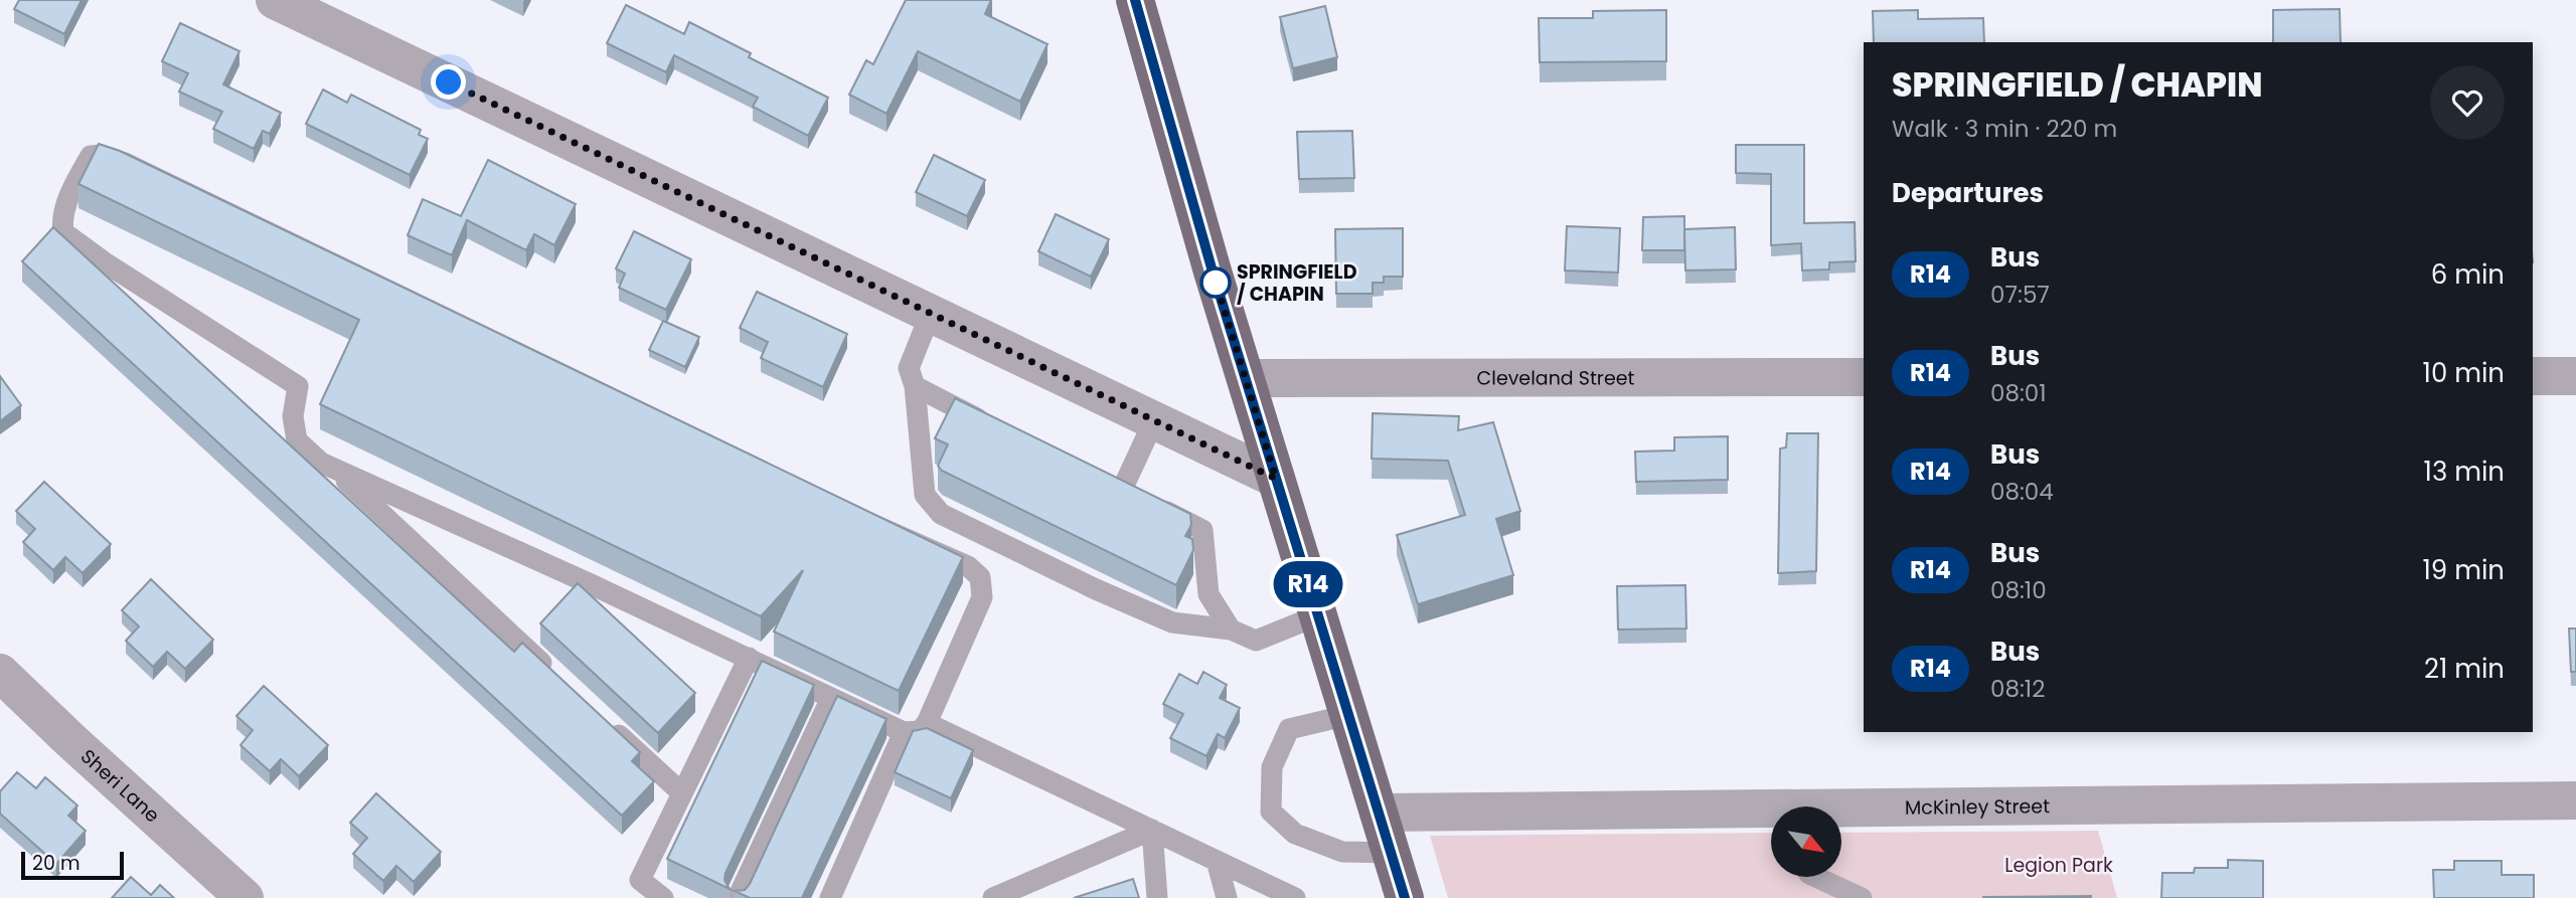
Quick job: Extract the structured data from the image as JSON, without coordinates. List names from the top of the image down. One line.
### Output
{"streets":{"street":["Cleveland Street","Sheri Lane","McKinley Street"]},"parks":["Legion Park"],"places":["SPRINGFIELD / CHAPIN"],"lines":["bus line R14"],"scale_bar":"20 m","north":"bottom right","page":{"on_map":"R14","heading":[["SPRINGFIELD / CHAPIN","Walk · 3 min · 220 m"],"Departures"],"list":[{"mark":"R14","name":"Bus","note":"07:57","value":"6 min"},{"mark":"R14","name":"Bus","note":"08:01","value":"10 min"},{"mark":"R14","name":"Bus","note":"08:04","value":"13 min"},{"mark":"R14","name":"Bus","note":"08:10","value":"19 min"},{"mark":"R14","name":"Bus","note":"08:12","value":"21 min"}],"scale":"20 m"}}
